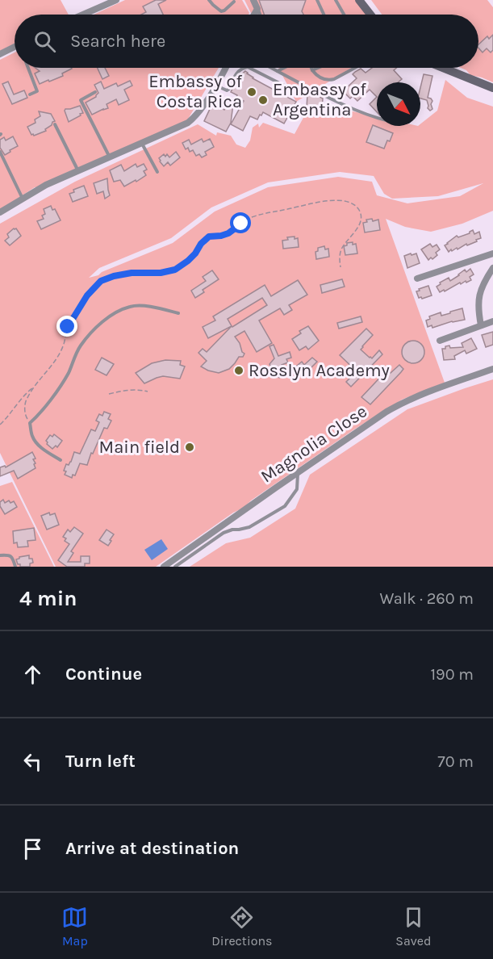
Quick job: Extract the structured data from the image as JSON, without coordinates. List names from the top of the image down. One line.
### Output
{"streets":{"street":["Magnolia Close"]},"places":["Embassy of Costa Rica","Embassy of Argentina","Rosslyn Academy","Main field"],"north":"bottom right","page":{"search":"Search here","heading":["4 min","Walk · 260 m"],"list":[["Continue","190 m"],["Turn left","70 m"],"Arrive at destination"],"nav":["Map","Directions","Saved"]}}
